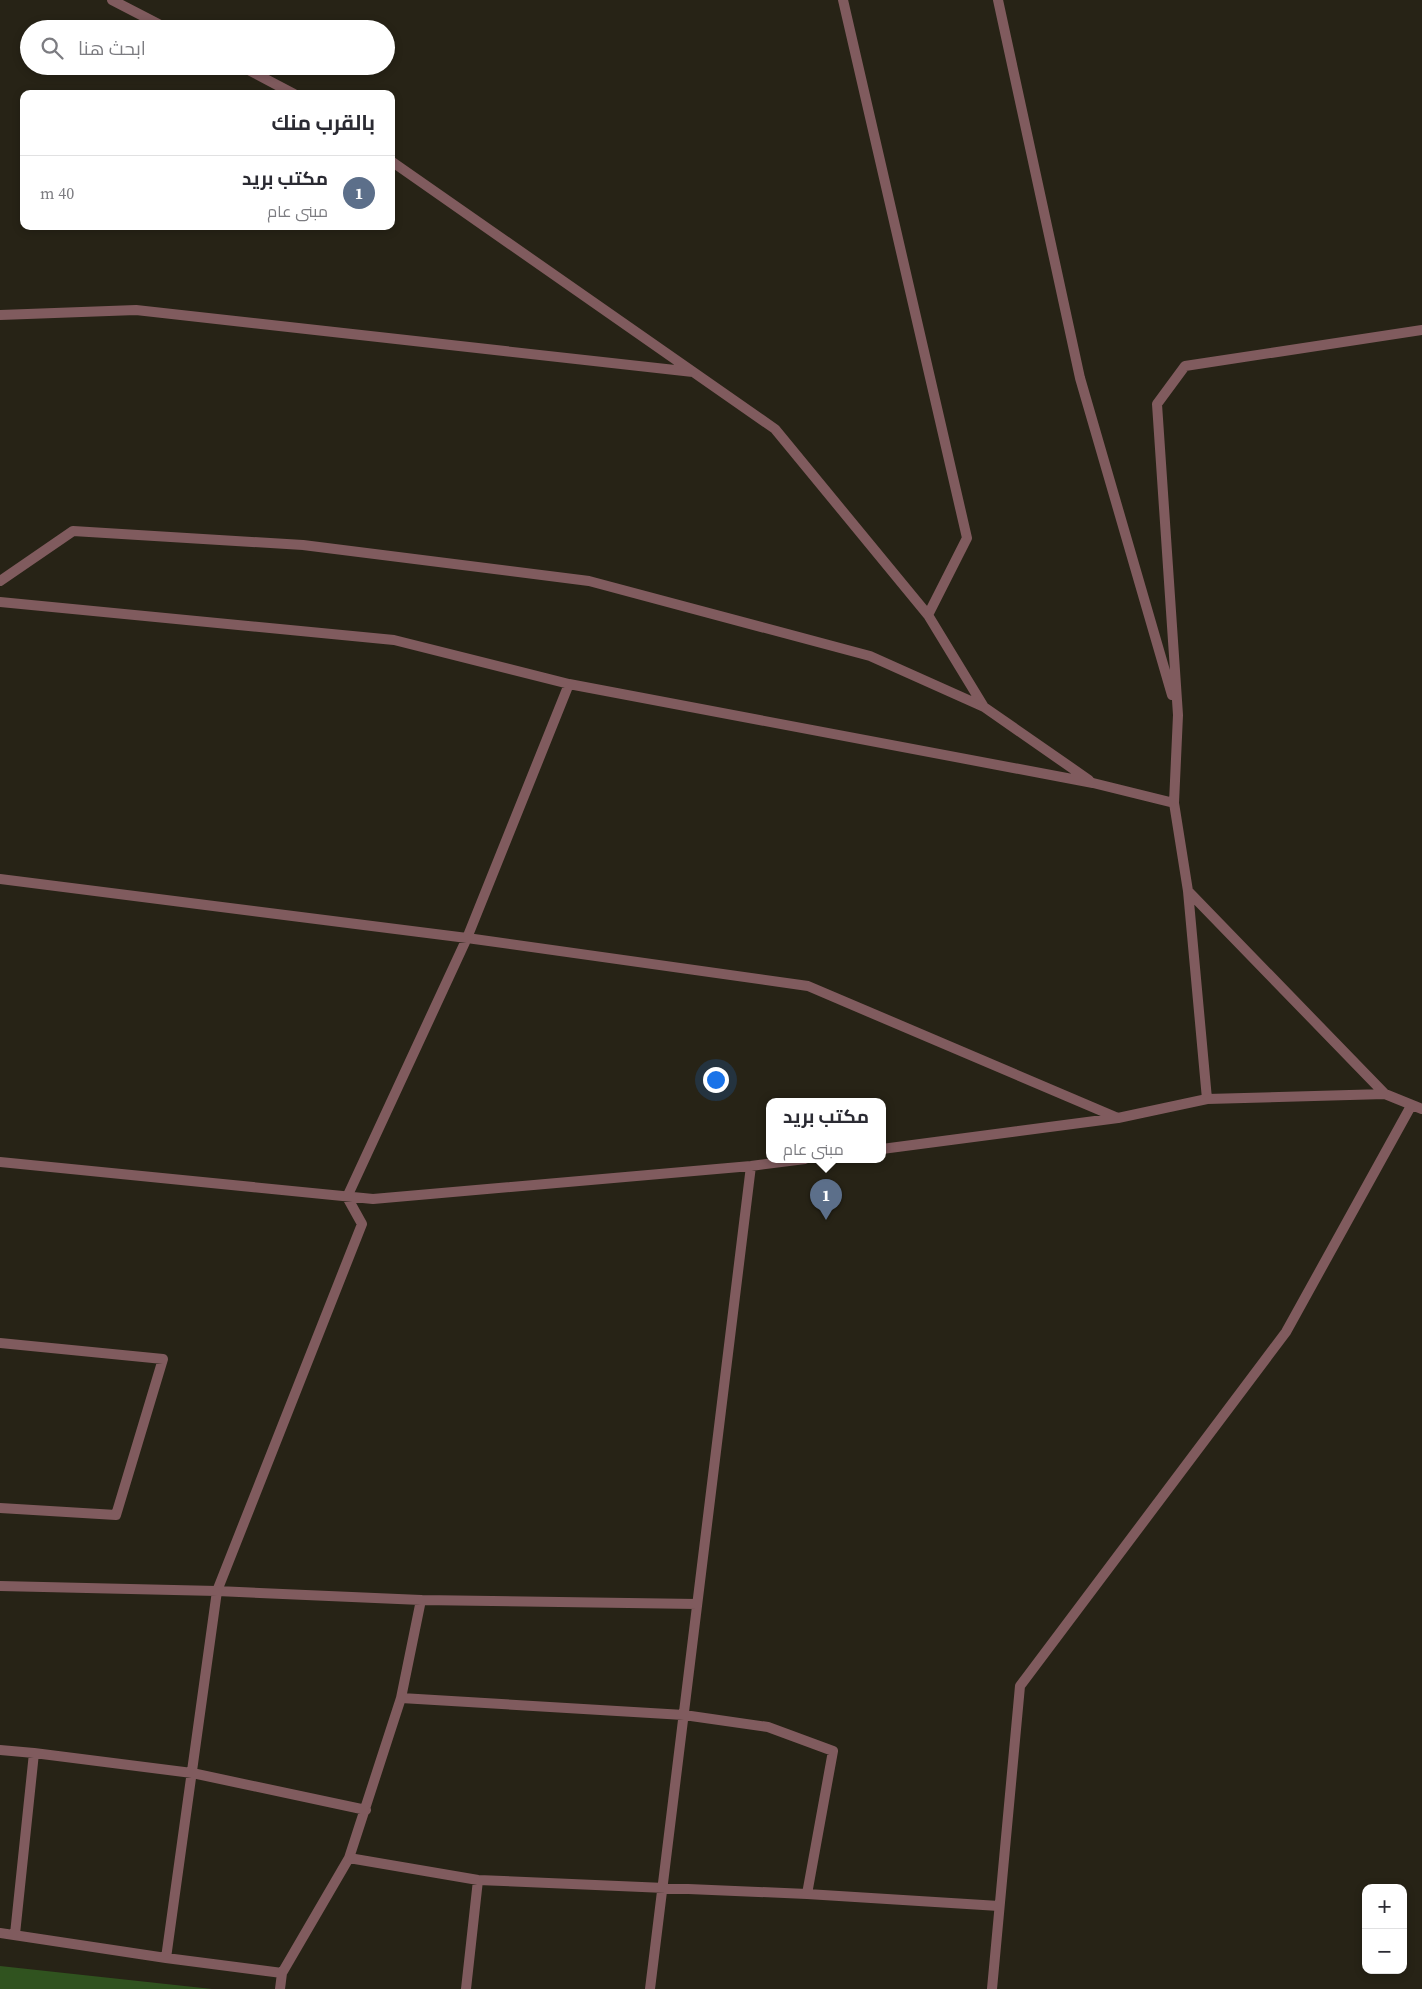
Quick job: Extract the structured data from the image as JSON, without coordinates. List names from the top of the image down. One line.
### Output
{"page":{"search":"ابحث هنا","heading":"بالقرب منك","list":[{"mark":"1","name":"مكتب بريد","note":"مبنى عام","value":"40 m"}],"popup":["مكتب بريد","مبنى عام"],"pins":"1","map_buttons":["+","−"]}}
